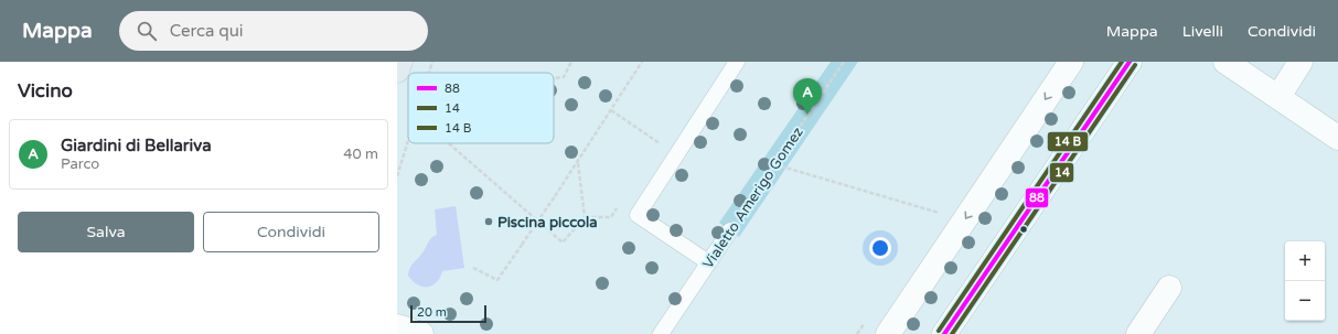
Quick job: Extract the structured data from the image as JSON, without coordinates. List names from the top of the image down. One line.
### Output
{"streets":{"lane":["Vialetto Amerigo Gomez"]},"places":["Piscina piccola"],"lines":["transit line 88","transit line 14"],"legend":["88","14","14 B"],"scale_bar":"20 m","page":{"header":"Mappa","search":"Cerca qui","nav":["Mappa","Livelli","Condividi"],"heading":"Vicino","pins":"A","list":[{"mark":"A","name":"Giardini di Bellariva","note":"Parco","value":"40 m"}],"buttons":["Salva","Condividi"],"map_buttons":["+","−"],"scale":"20 m"}}
